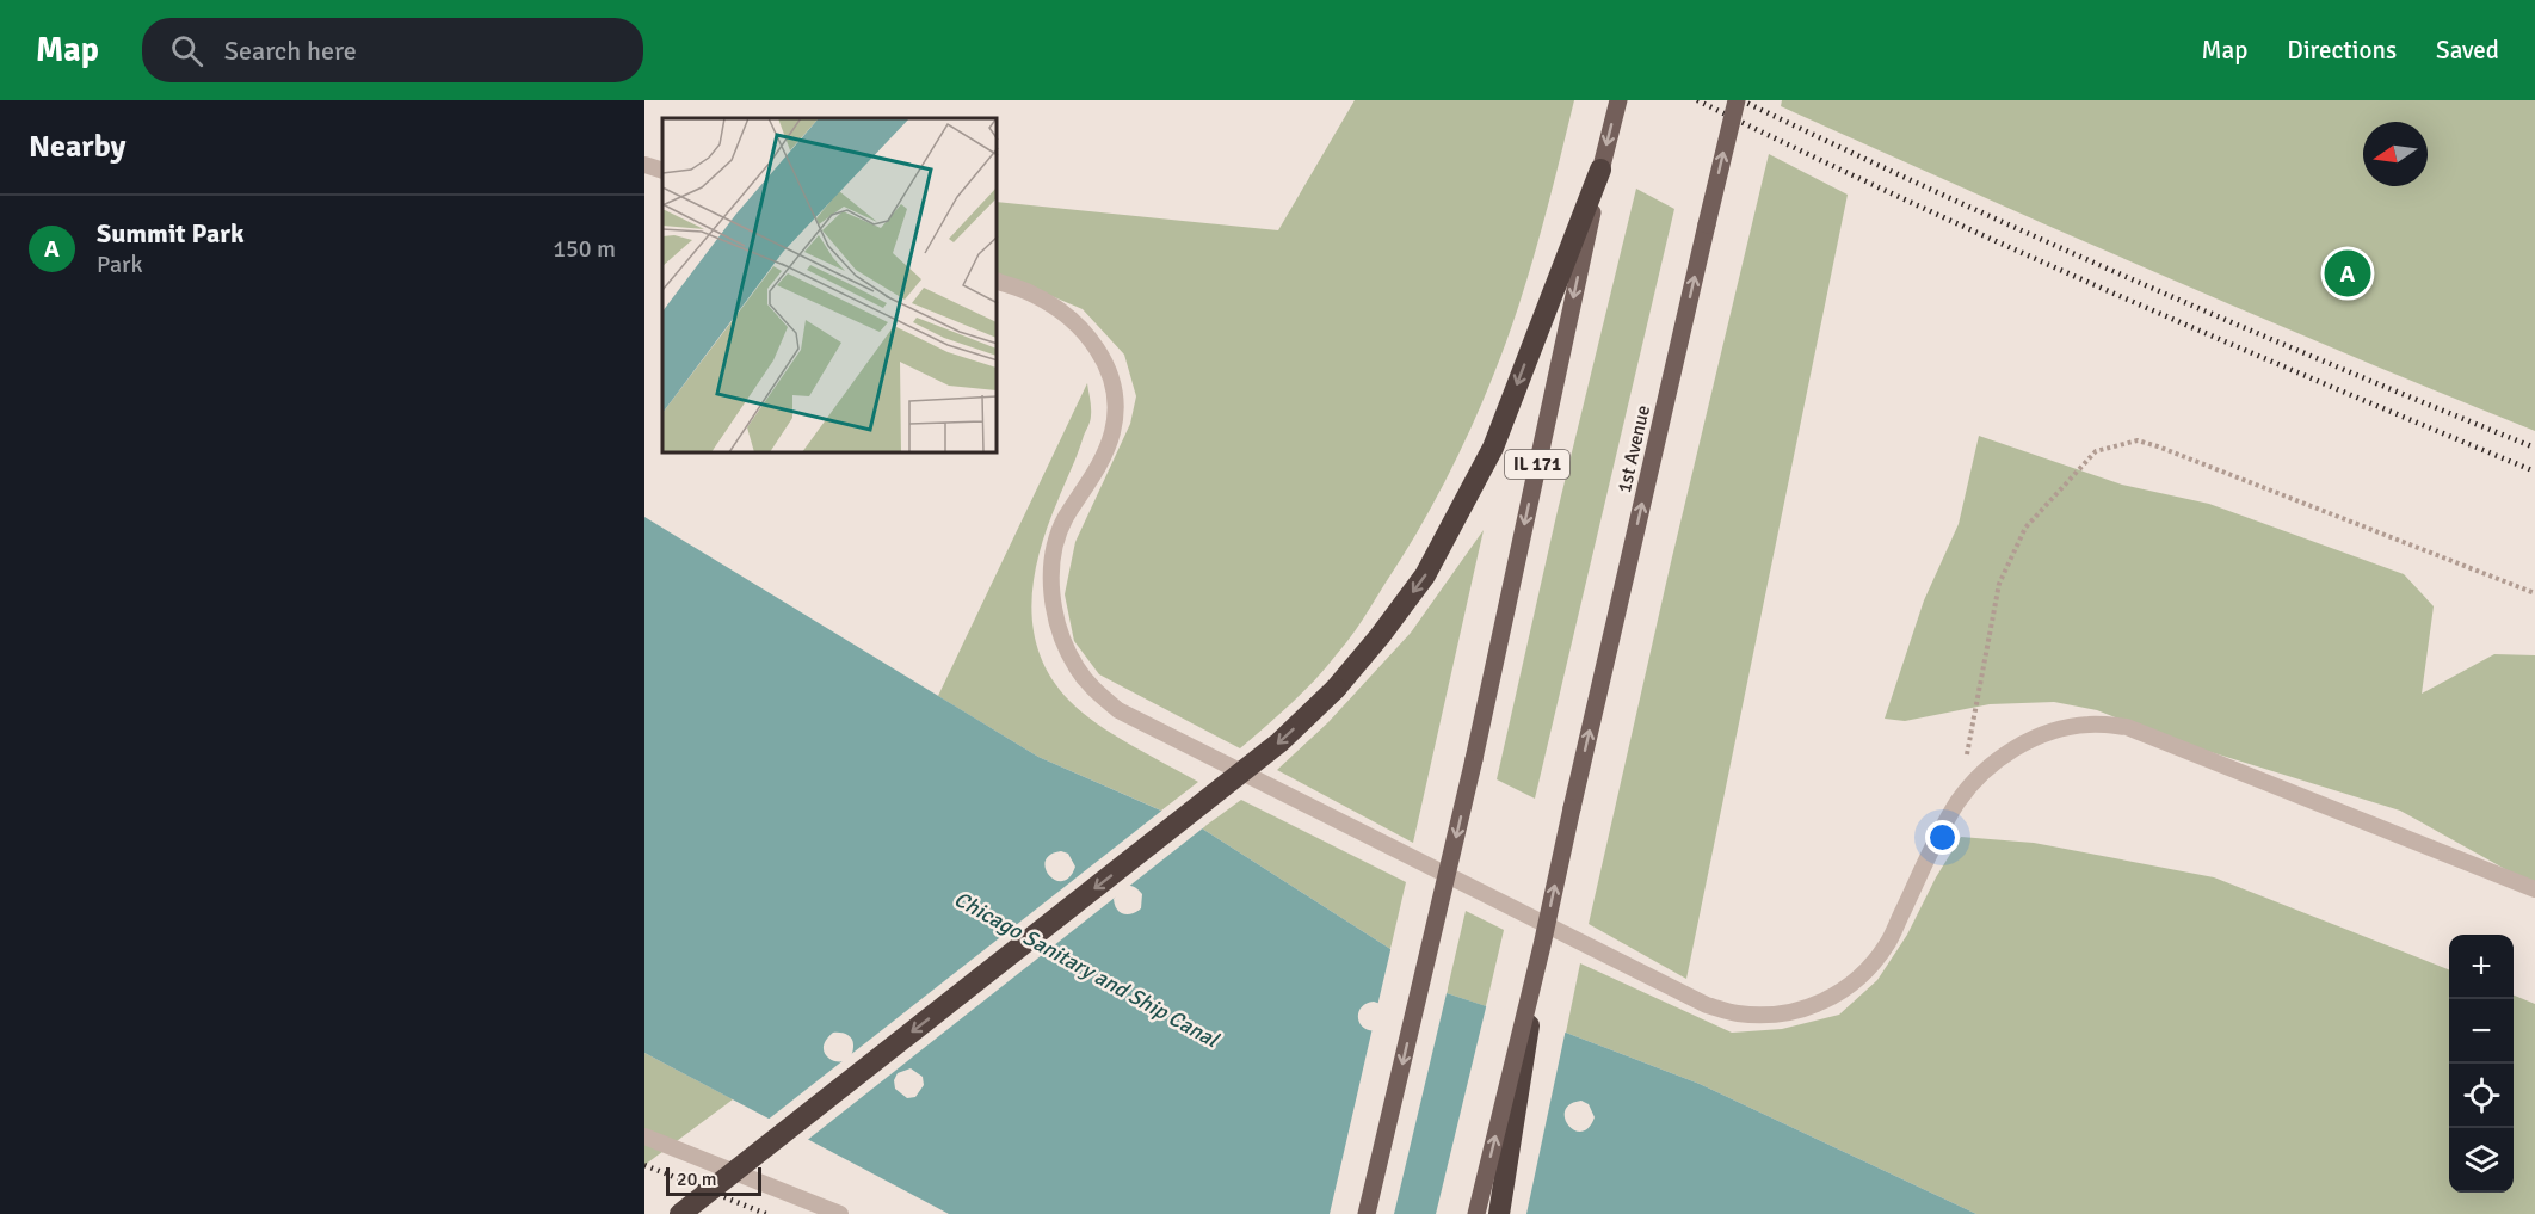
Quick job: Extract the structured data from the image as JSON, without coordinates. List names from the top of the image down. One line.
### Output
{"streets":{"main road":["1st Avenue","IL 171"]},"water":["Chicago Sanitary and Ship Canal"],"scale_bar":"20 m","north":"left","page":{"header":"Map","search":"Search here","nav":["Map","Directions","Saved"],"heading":"Nearby","list":[{"mark":"A","name":"Summit Park","note":"Park","value":"150 m"}],"pins":"A","map_buttons":["+","−"],"scale":"20 m"}}
